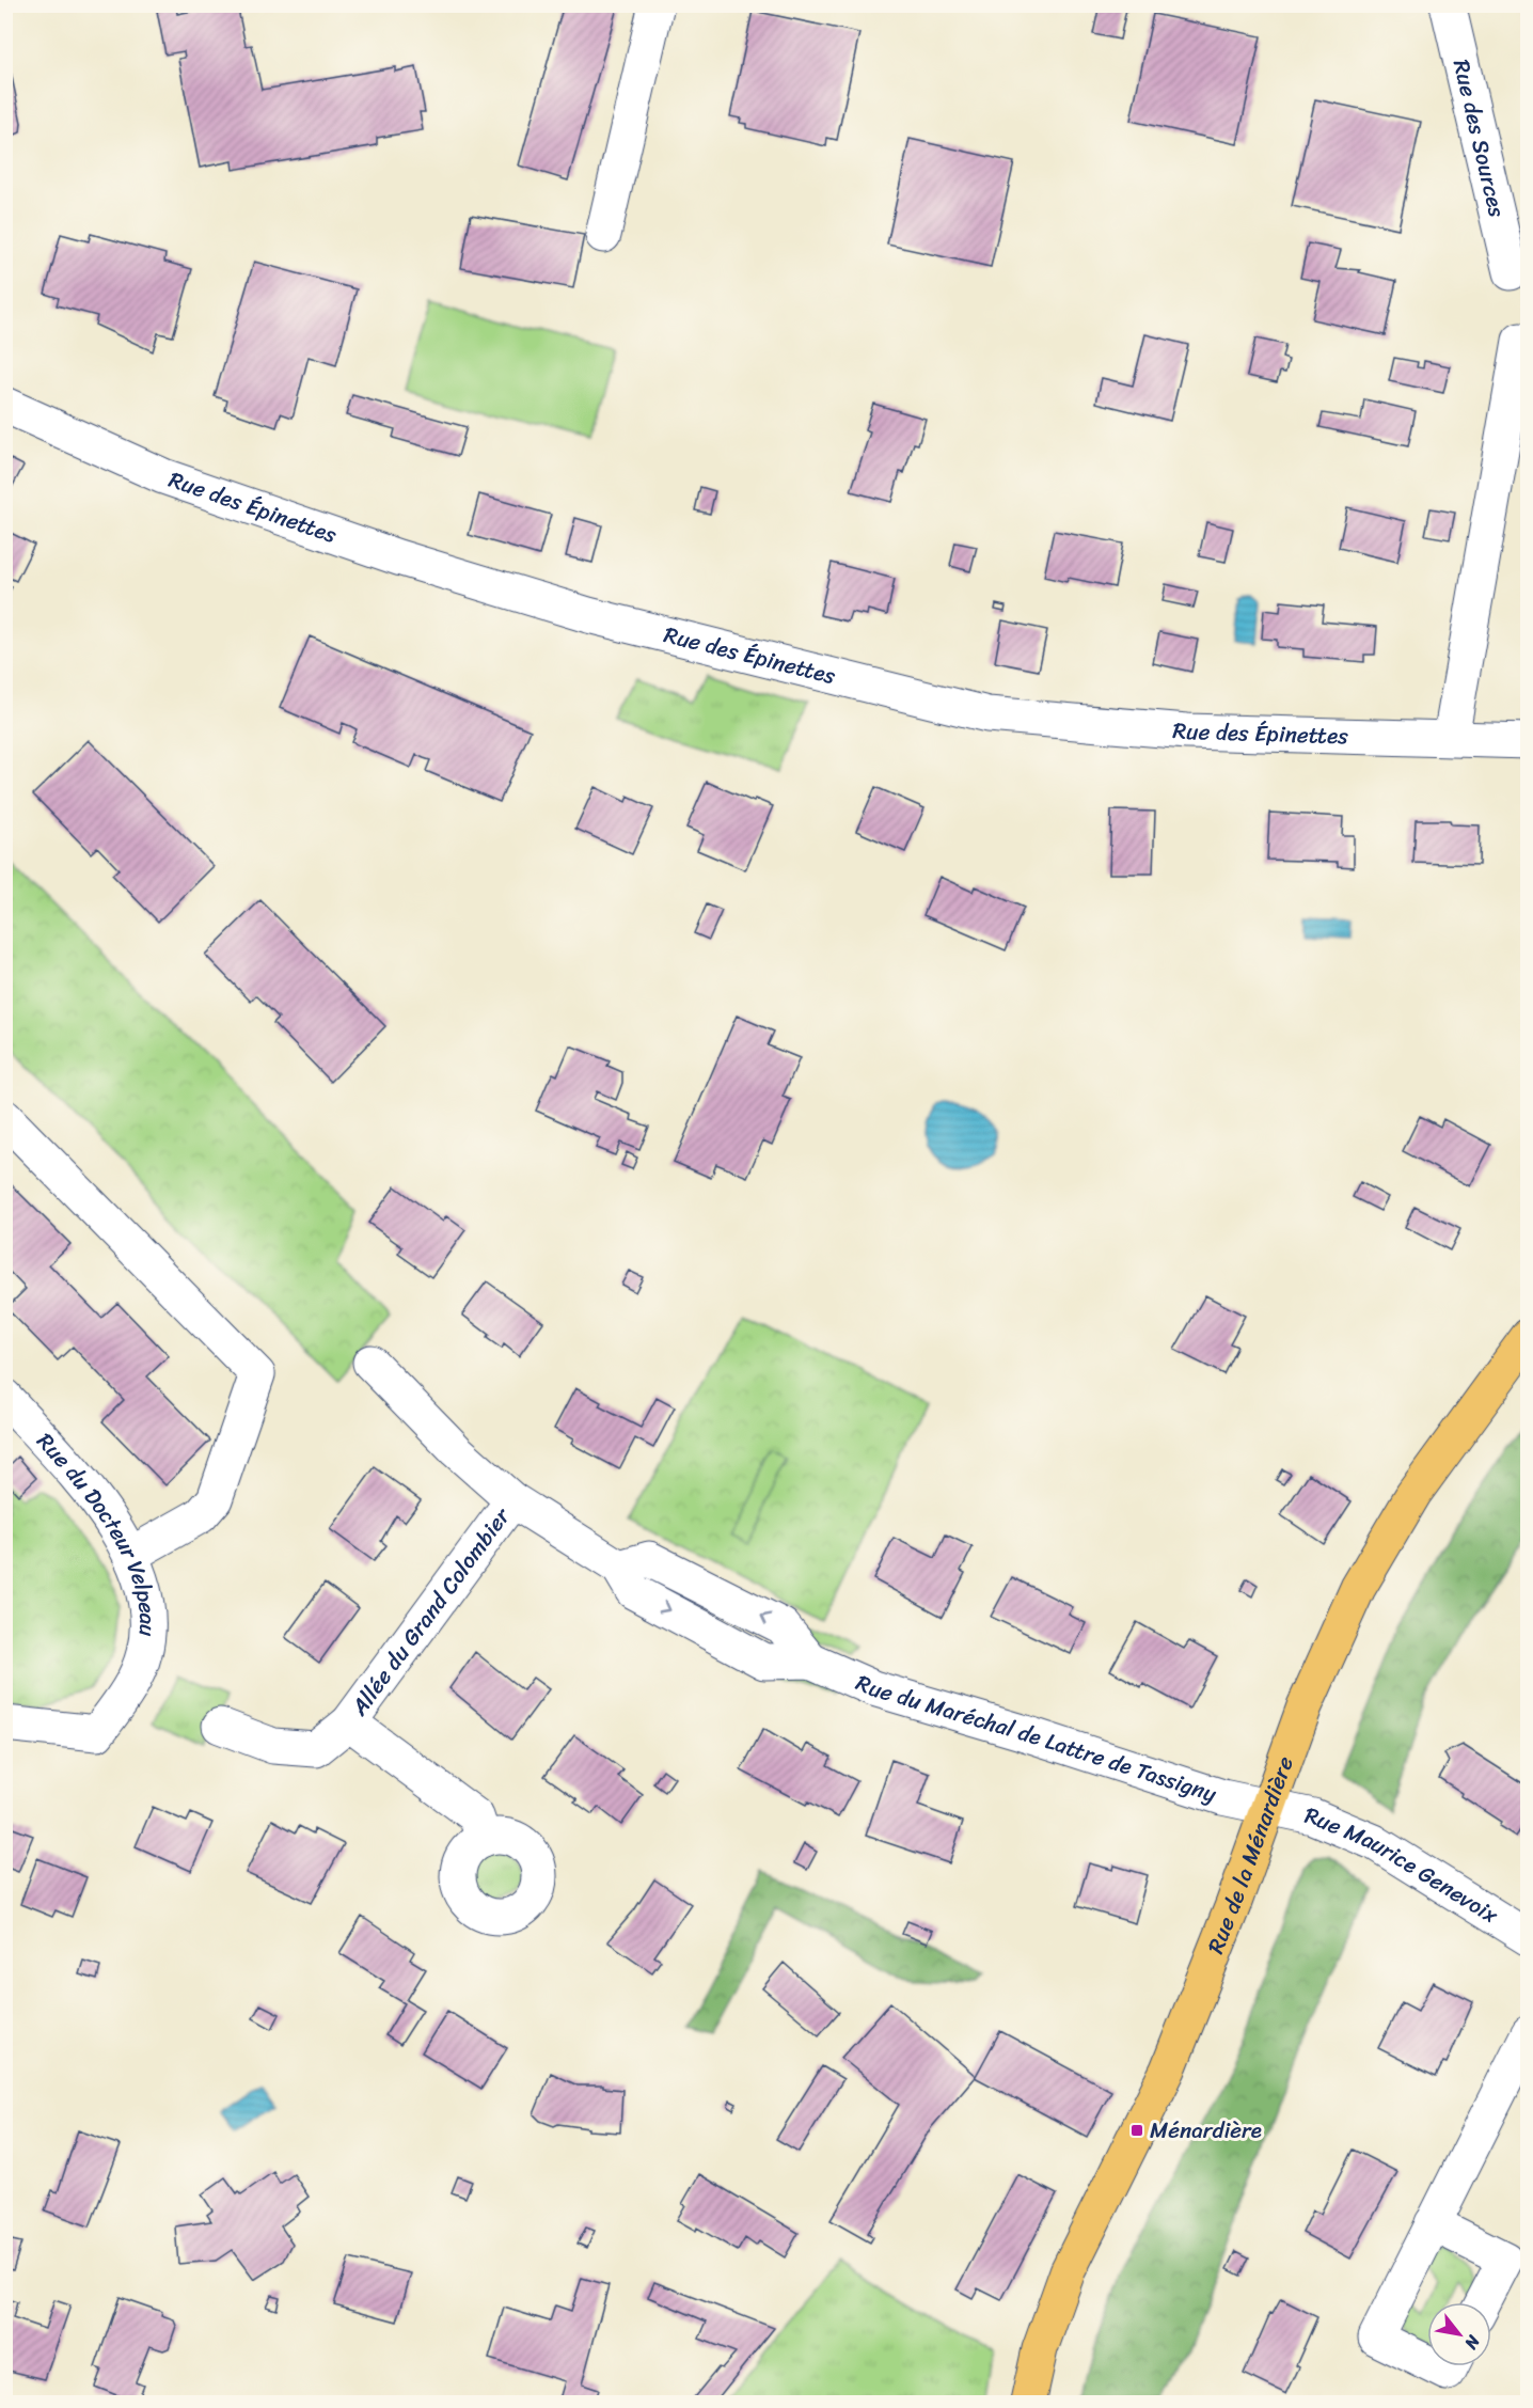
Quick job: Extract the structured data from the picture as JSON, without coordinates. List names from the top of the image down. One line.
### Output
{"streets":{"main road":["Rue de la Ménardière"],"street":["Rue des Sources","Rue des Épinettes","Rue du Docteur Velpeau","Allée du Grand Colombier","Rue du Maréchal de Lattre de Tassigny","Rue Maurice Genevoix"]},"crossings":[["Allée du Grand Colombier","Rue du Maréchal de Lattre de Tassigny"],["Rue du Maréchal de Lattre de Tassigny","Rue de la Ménardière"],["Rue du Maréchal de Lattre de Tassigny","Rue Maurice Genevoix"],["Rue de la Ménardière","Rue Maurice Genevoix"]],"places":{"transit":["Ménardière"]},"north":"bottom right"}
